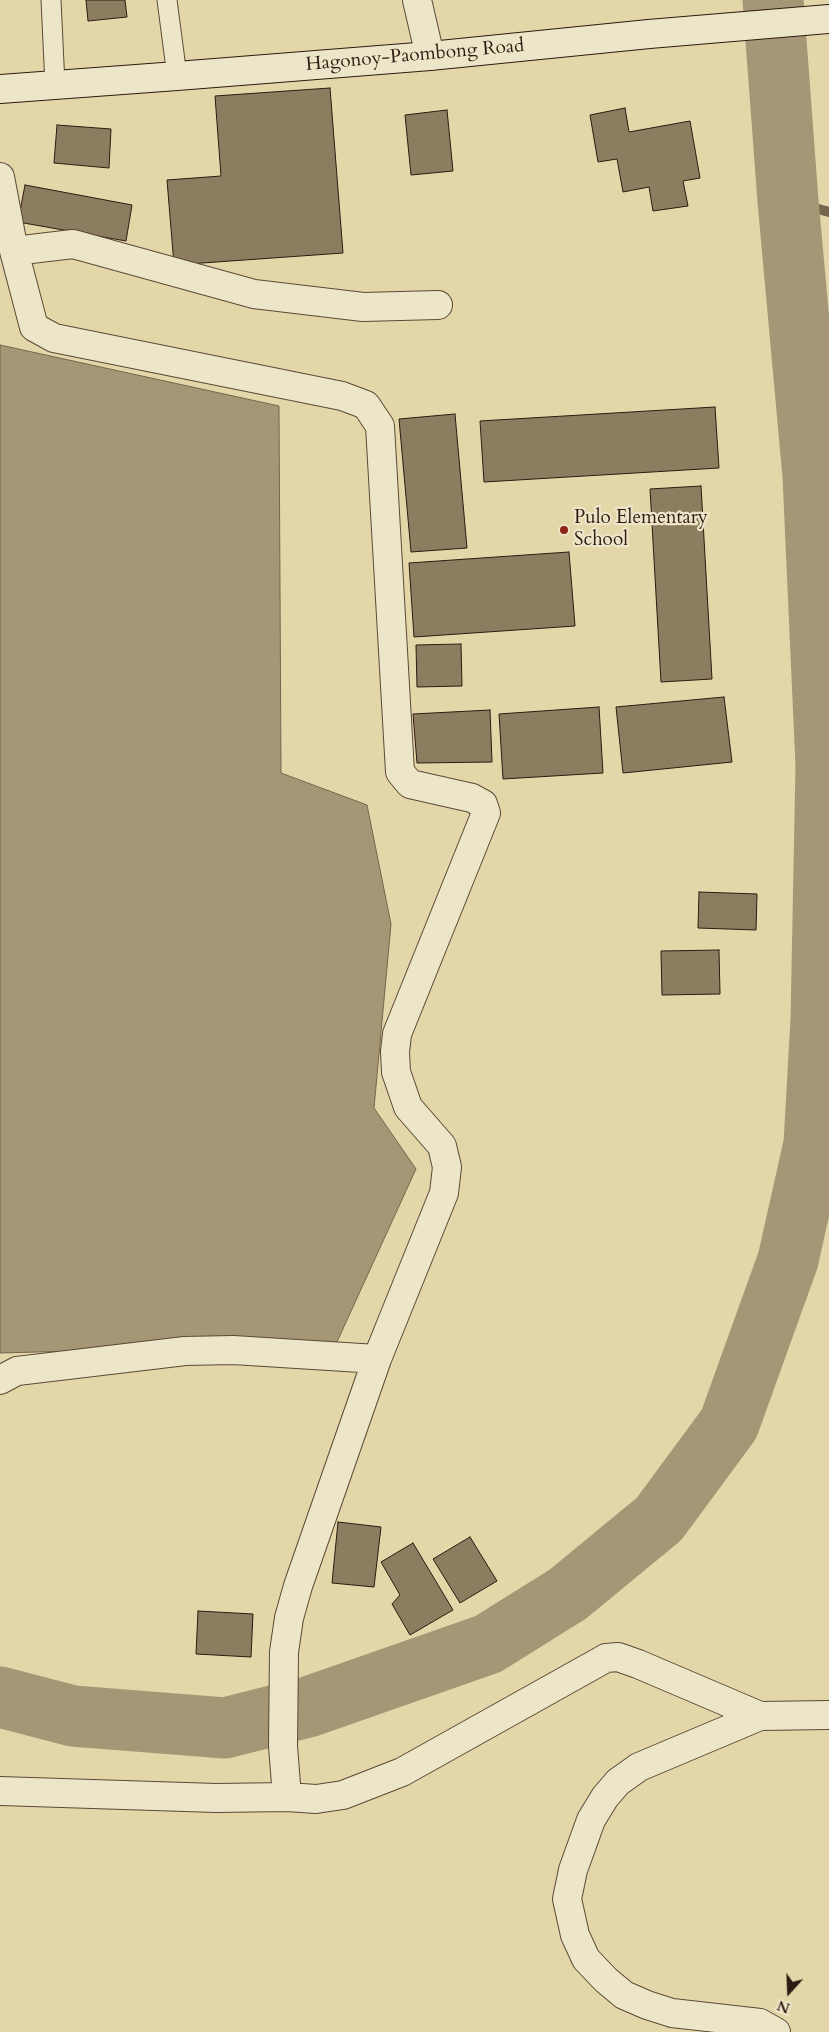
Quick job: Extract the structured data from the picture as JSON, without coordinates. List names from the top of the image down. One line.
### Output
{"streets":{"street":["Hagonoy-Paombong Road"]},"places":["Pulo Elementary School"],"north":"bottom"}
